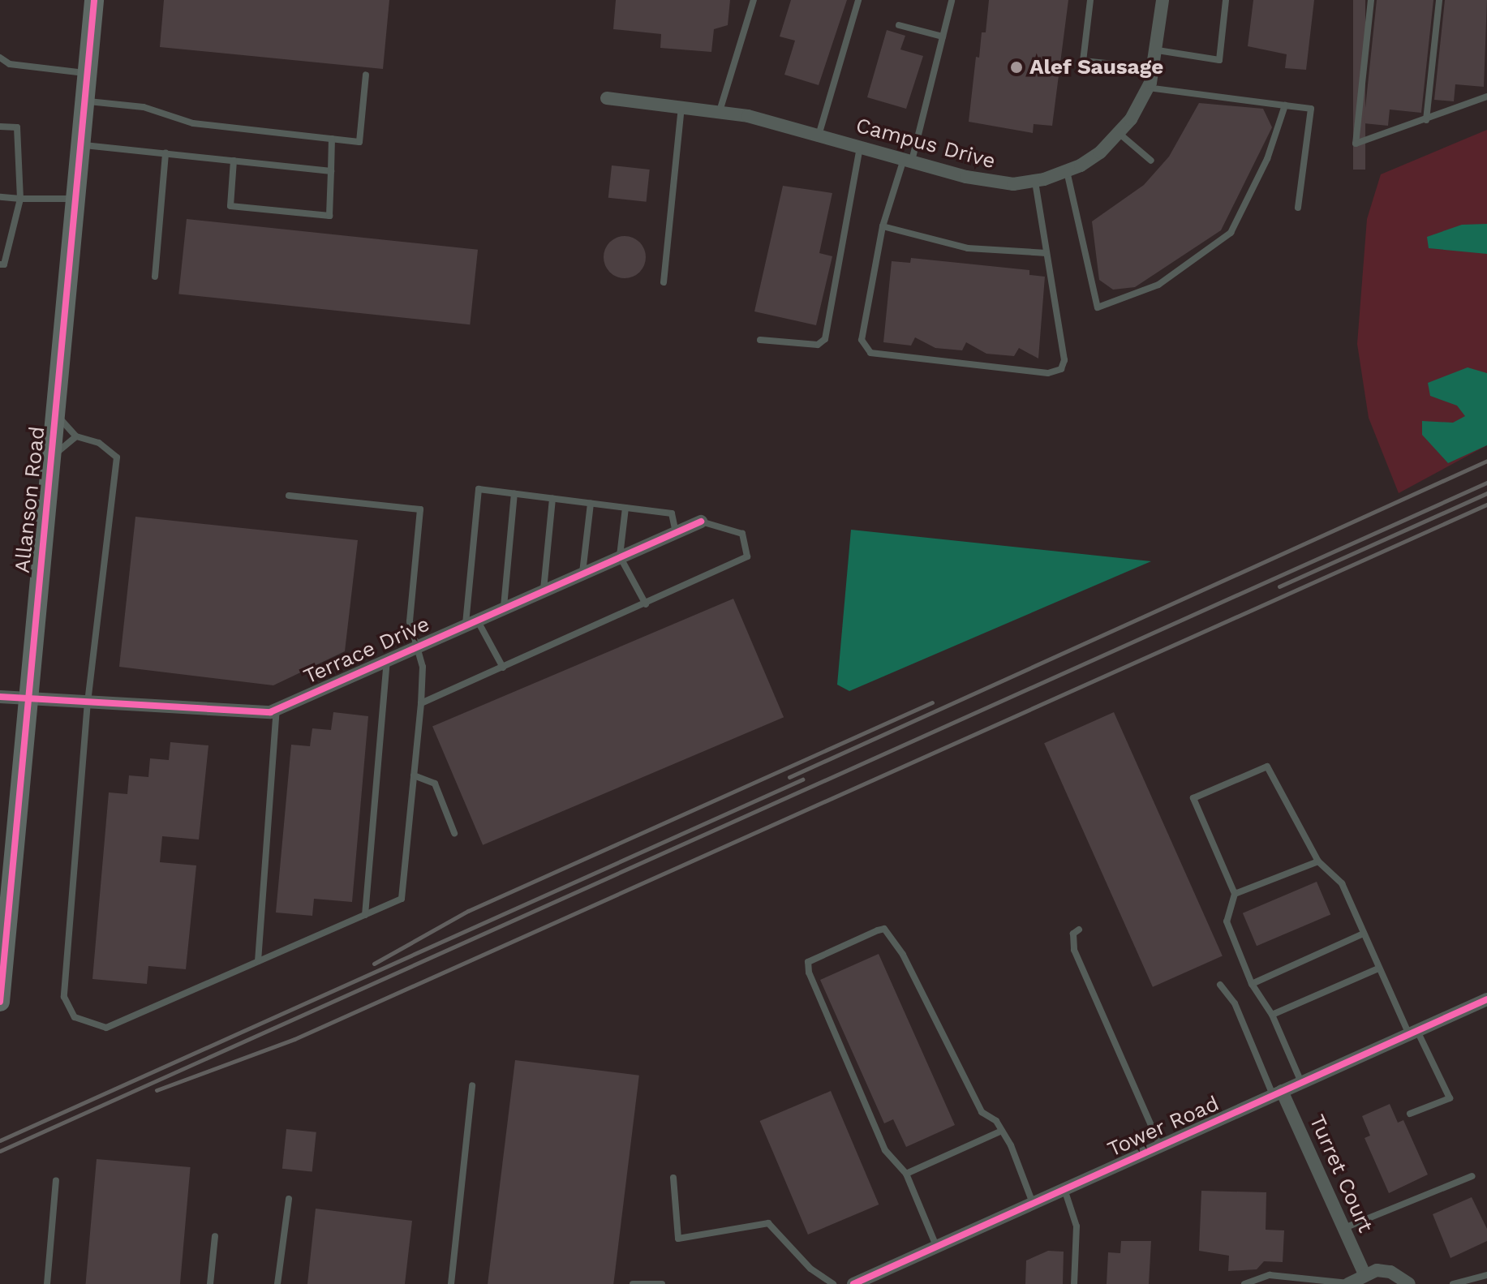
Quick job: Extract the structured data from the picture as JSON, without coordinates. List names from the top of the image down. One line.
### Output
{"streets":{"street":["Campus Drive","Allanson Road","Terrace Drive","Tower Road","Turret Court"]},"crossings":[["Allanson Road","Terrace Drive"],["Tower Road","Turret Court"]],"places":["Alef Sausage"]}
